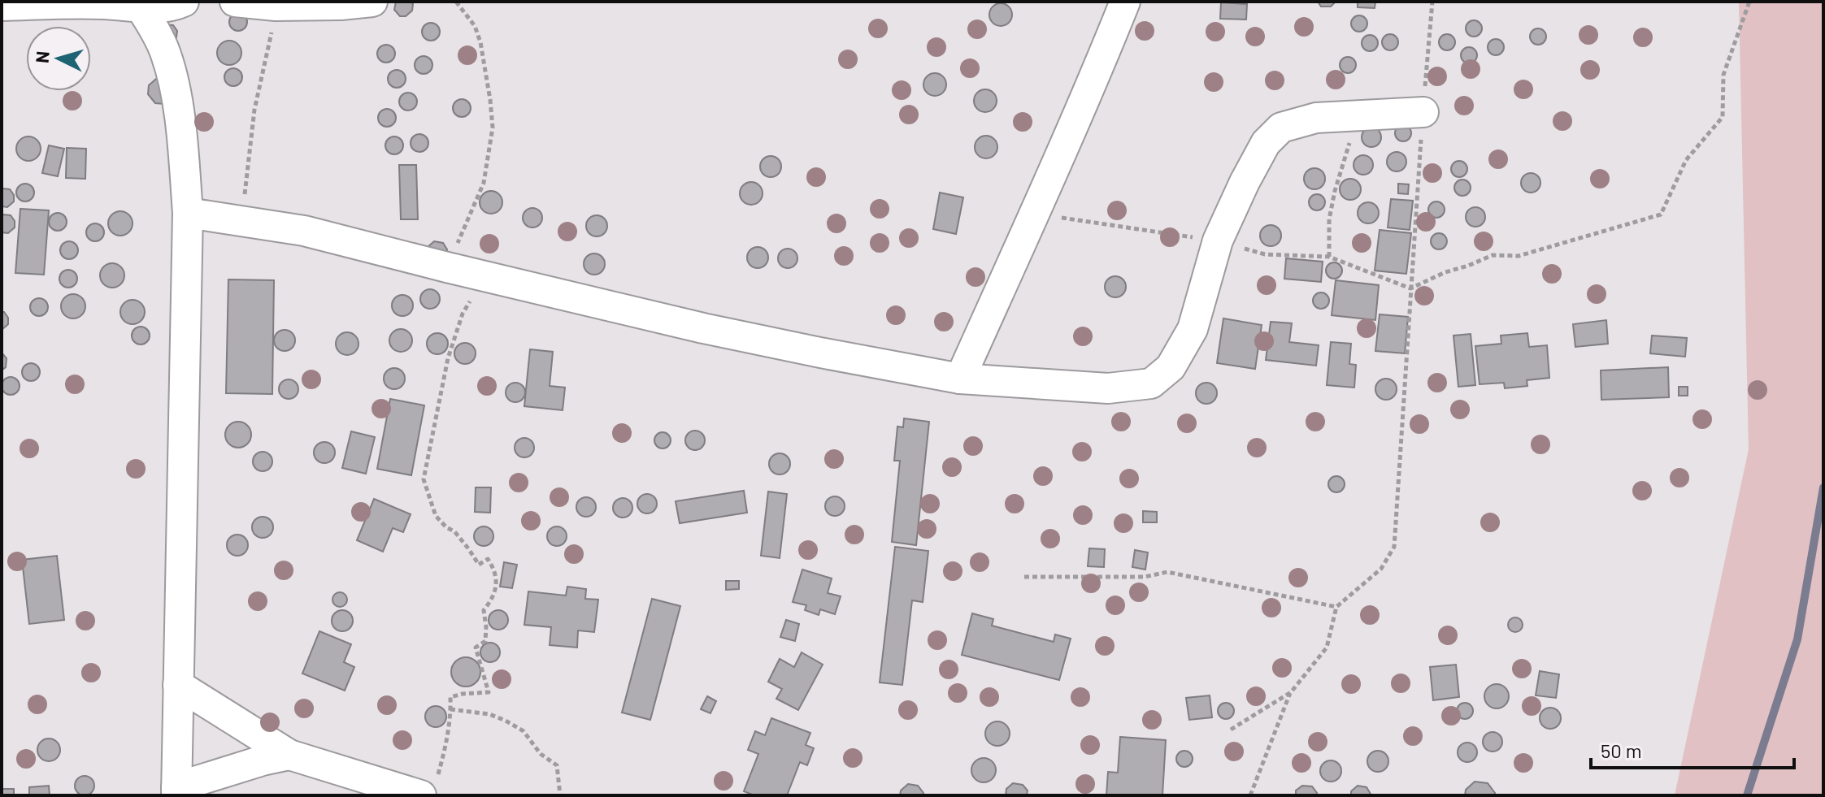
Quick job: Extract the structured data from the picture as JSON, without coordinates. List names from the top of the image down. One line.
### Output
{"scale_bar":"50 m","north":"left"}
